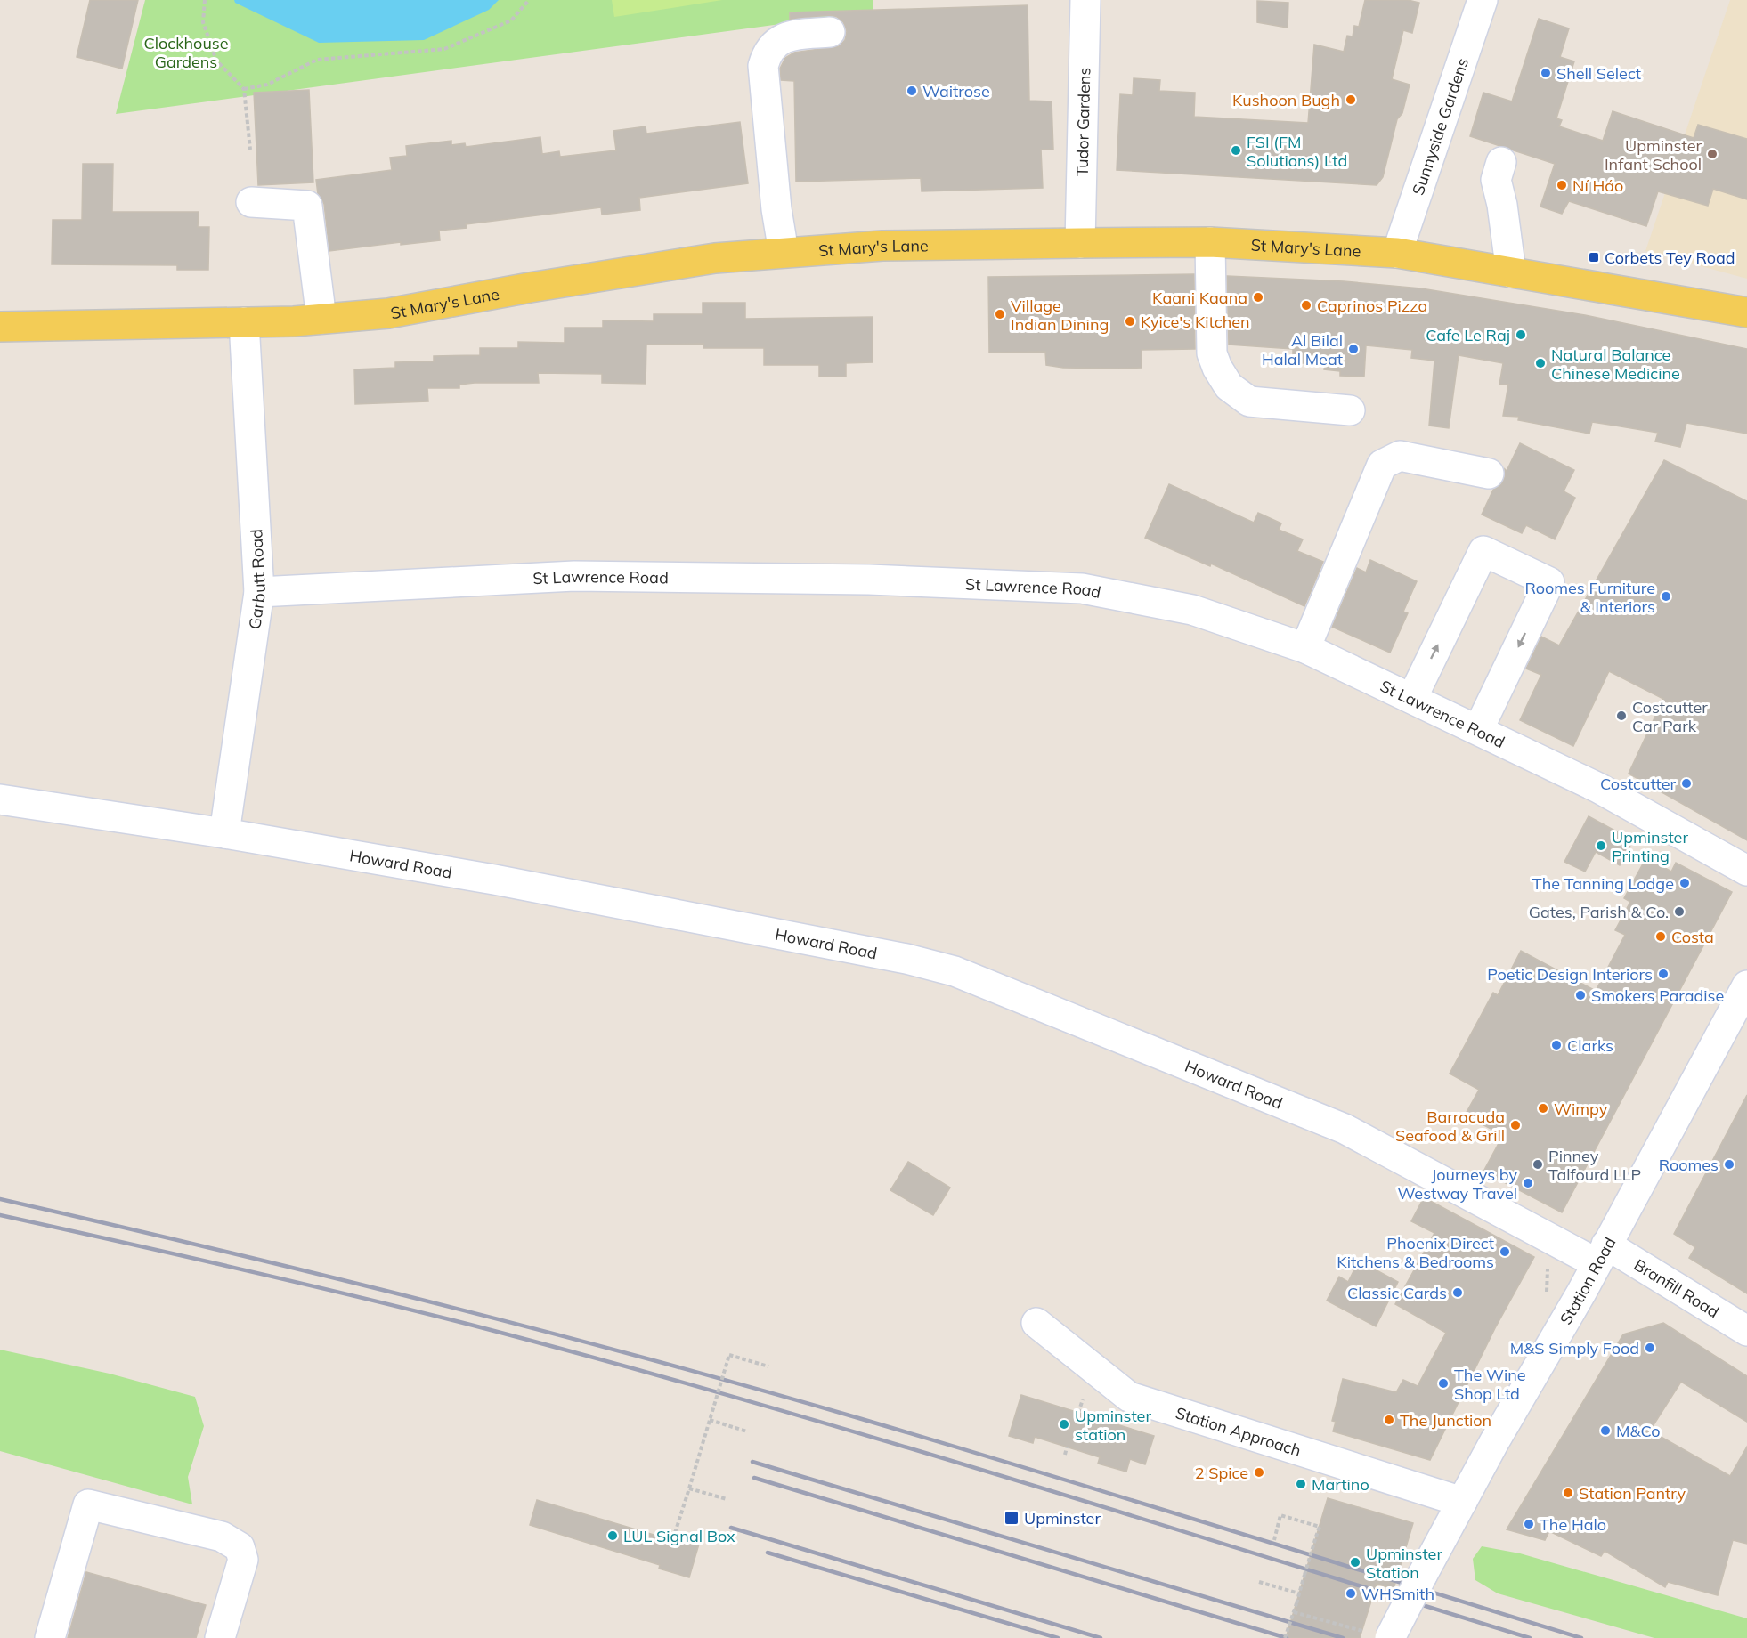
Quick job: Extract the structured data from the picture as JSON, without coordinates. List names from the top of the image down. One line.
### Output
{"streets":{"main road":["St Mary's Lane"],"street":["Tudor Gardens","Sunnyside Gardens","St Lawrence Road","Garbutt Road","Howard Road","Station Road","Branfill Road","Station Approach"]},"crossings":[["Tudor Gardens","St Mary's Lane"],["Sunnyside Gardens","St Mary's Lane"],["St Mary's Lane","Garbutt Road"],["St Lawrence Road","Garbutt Road"],["Garbutt Road","Howard Road"],["Howard Road","Station Road"],["Howard Road","Branfill Road"],["Station Road","Branfill Road"],["Station Road","Station Approach"]],"parks":["Clockhouse Gardens"],"places":{"other":["Shell Select","Waitrose","Kushoon Bugh","FSI (FM Solutions) Ltd","Upminster Infant School","Ní Háo","Kaani Kaana","Caprinos Pizza","Village Indian Dining","Kyice's Kitchen","Cafe Le Raj","Al Bilal Halal Meat","Natural Balance Chinese Medicine","Roomes Furniture & Interiors","Costcutter Car Park","Costcutter","Upminster Printing","The Tanning Lodge","Gates, Parish & Co.","Costa","Poetic Design Interiors","Smokers Paradise","Clarks","Wimpy","Barracuda Seafood & Grill","Pinney Talfourd LLP","Roomes","Journeys by Westway Travel","Phoenix Direct Kitchens & Bedrooms","Classic Cards","M&S Simply Food","The Wine Shop Ltd","The Junction","Upminster station","M&Co","2 Spice","Martino","Station Pantry","The Halo","LUL Signal Box","Upminster Station","WHSmith"],"transit":["Corbets Tey Road","Upminster"]}}
